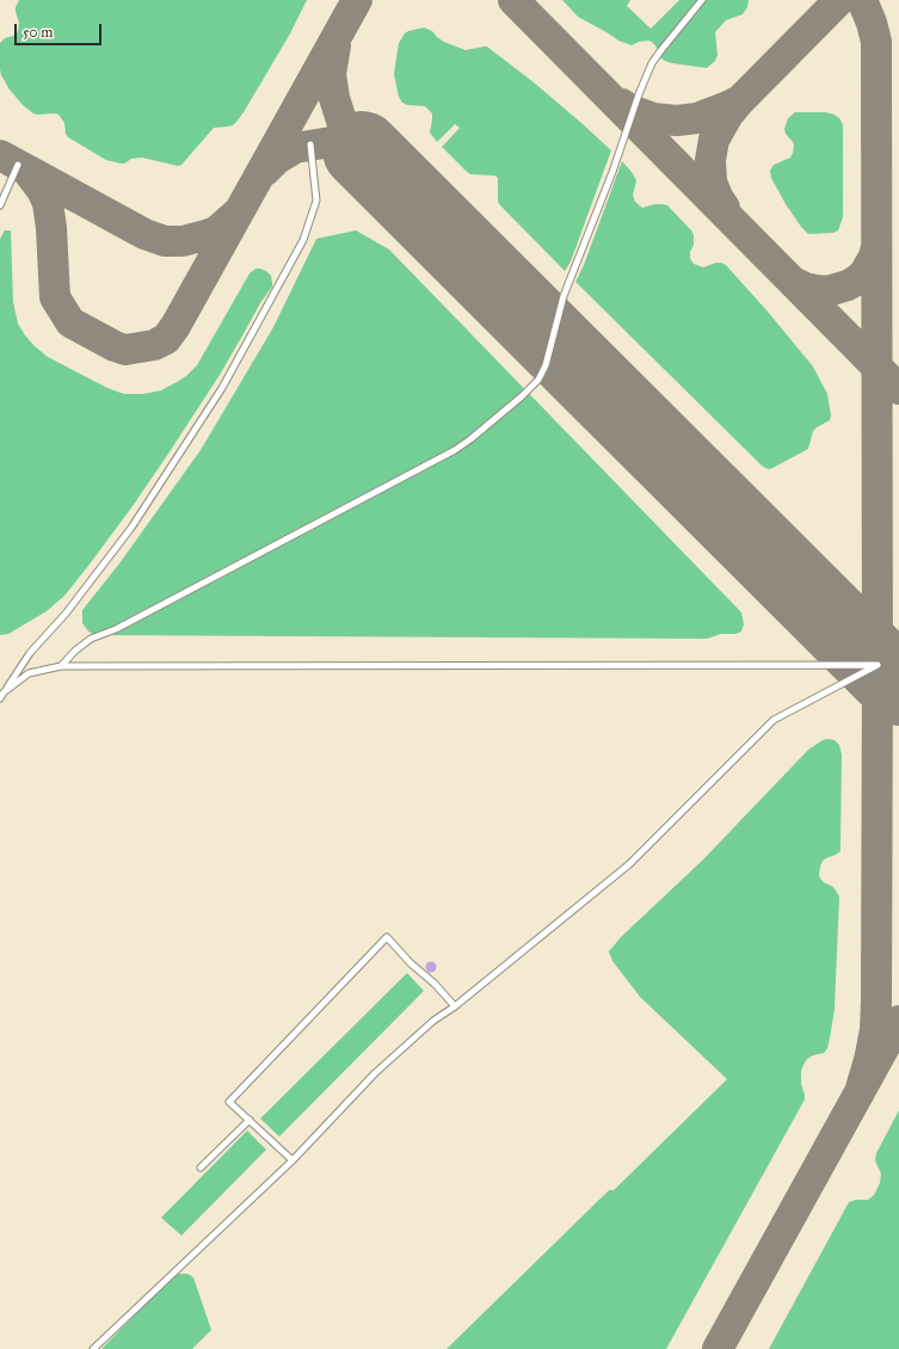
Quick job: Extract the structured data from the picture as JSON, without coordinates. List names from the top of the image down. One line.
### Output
{"scale_bar":"50 m"}
